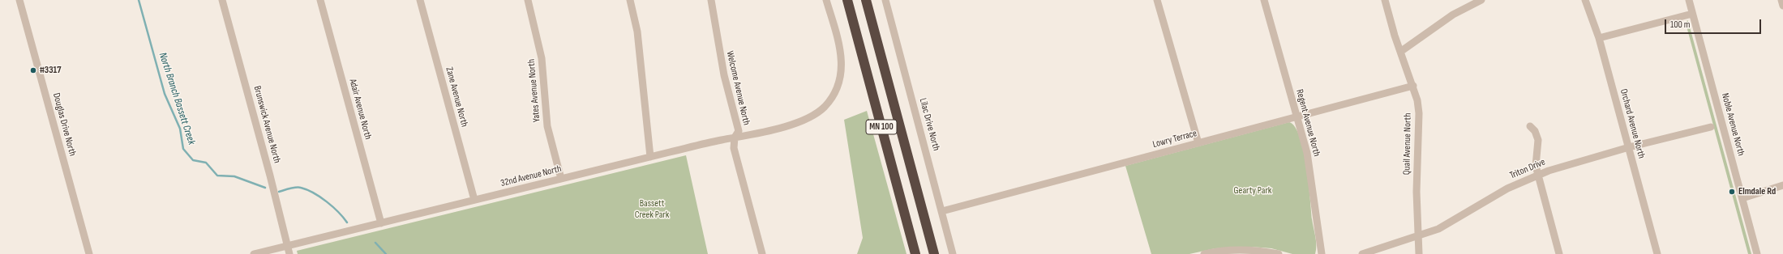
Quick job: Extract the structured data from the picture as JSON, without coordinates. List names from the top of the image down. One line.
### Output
{"streets":{"highway":["MN 100"],"street":["Welcome Avenue North","Yates Avenue North","Zane Avenue North","Adair Avenue North","Regent Avenue North","Orchard Avenue North","Douglas Drive North","Brunswick Avenue North","Lilac Drive North","Noble Avenue North","Lowry Terrace","Quail Avenue North","Triton Drive","32nd Avenue North"]},"crossings":[["Welcome Avenue North","32nd Avenue North"],["Yates Avenue North","32nd Avenue North"],["Zane Avenue North","32nd Avenue North"],["Adair Avenue North","32nd Avenue North"],["Regent Avenue North","Lowry Terrace"],["Orchard Avenue North","Triton Drive"],["Brunswick Avenue North","32nd Avenue North"],["Lilac Drive North","Lowry Terrace"],["Lowry Terrace","Quail Avenue North"],["Quail Avenue North","Triton Drive"]],"water":["North Branch Bassett Creek"],"parks":["Gearty Park","Bassett Creek Park"],"places":["#3317","Elmdale Rd"],"scale_bar":"100 m"}
